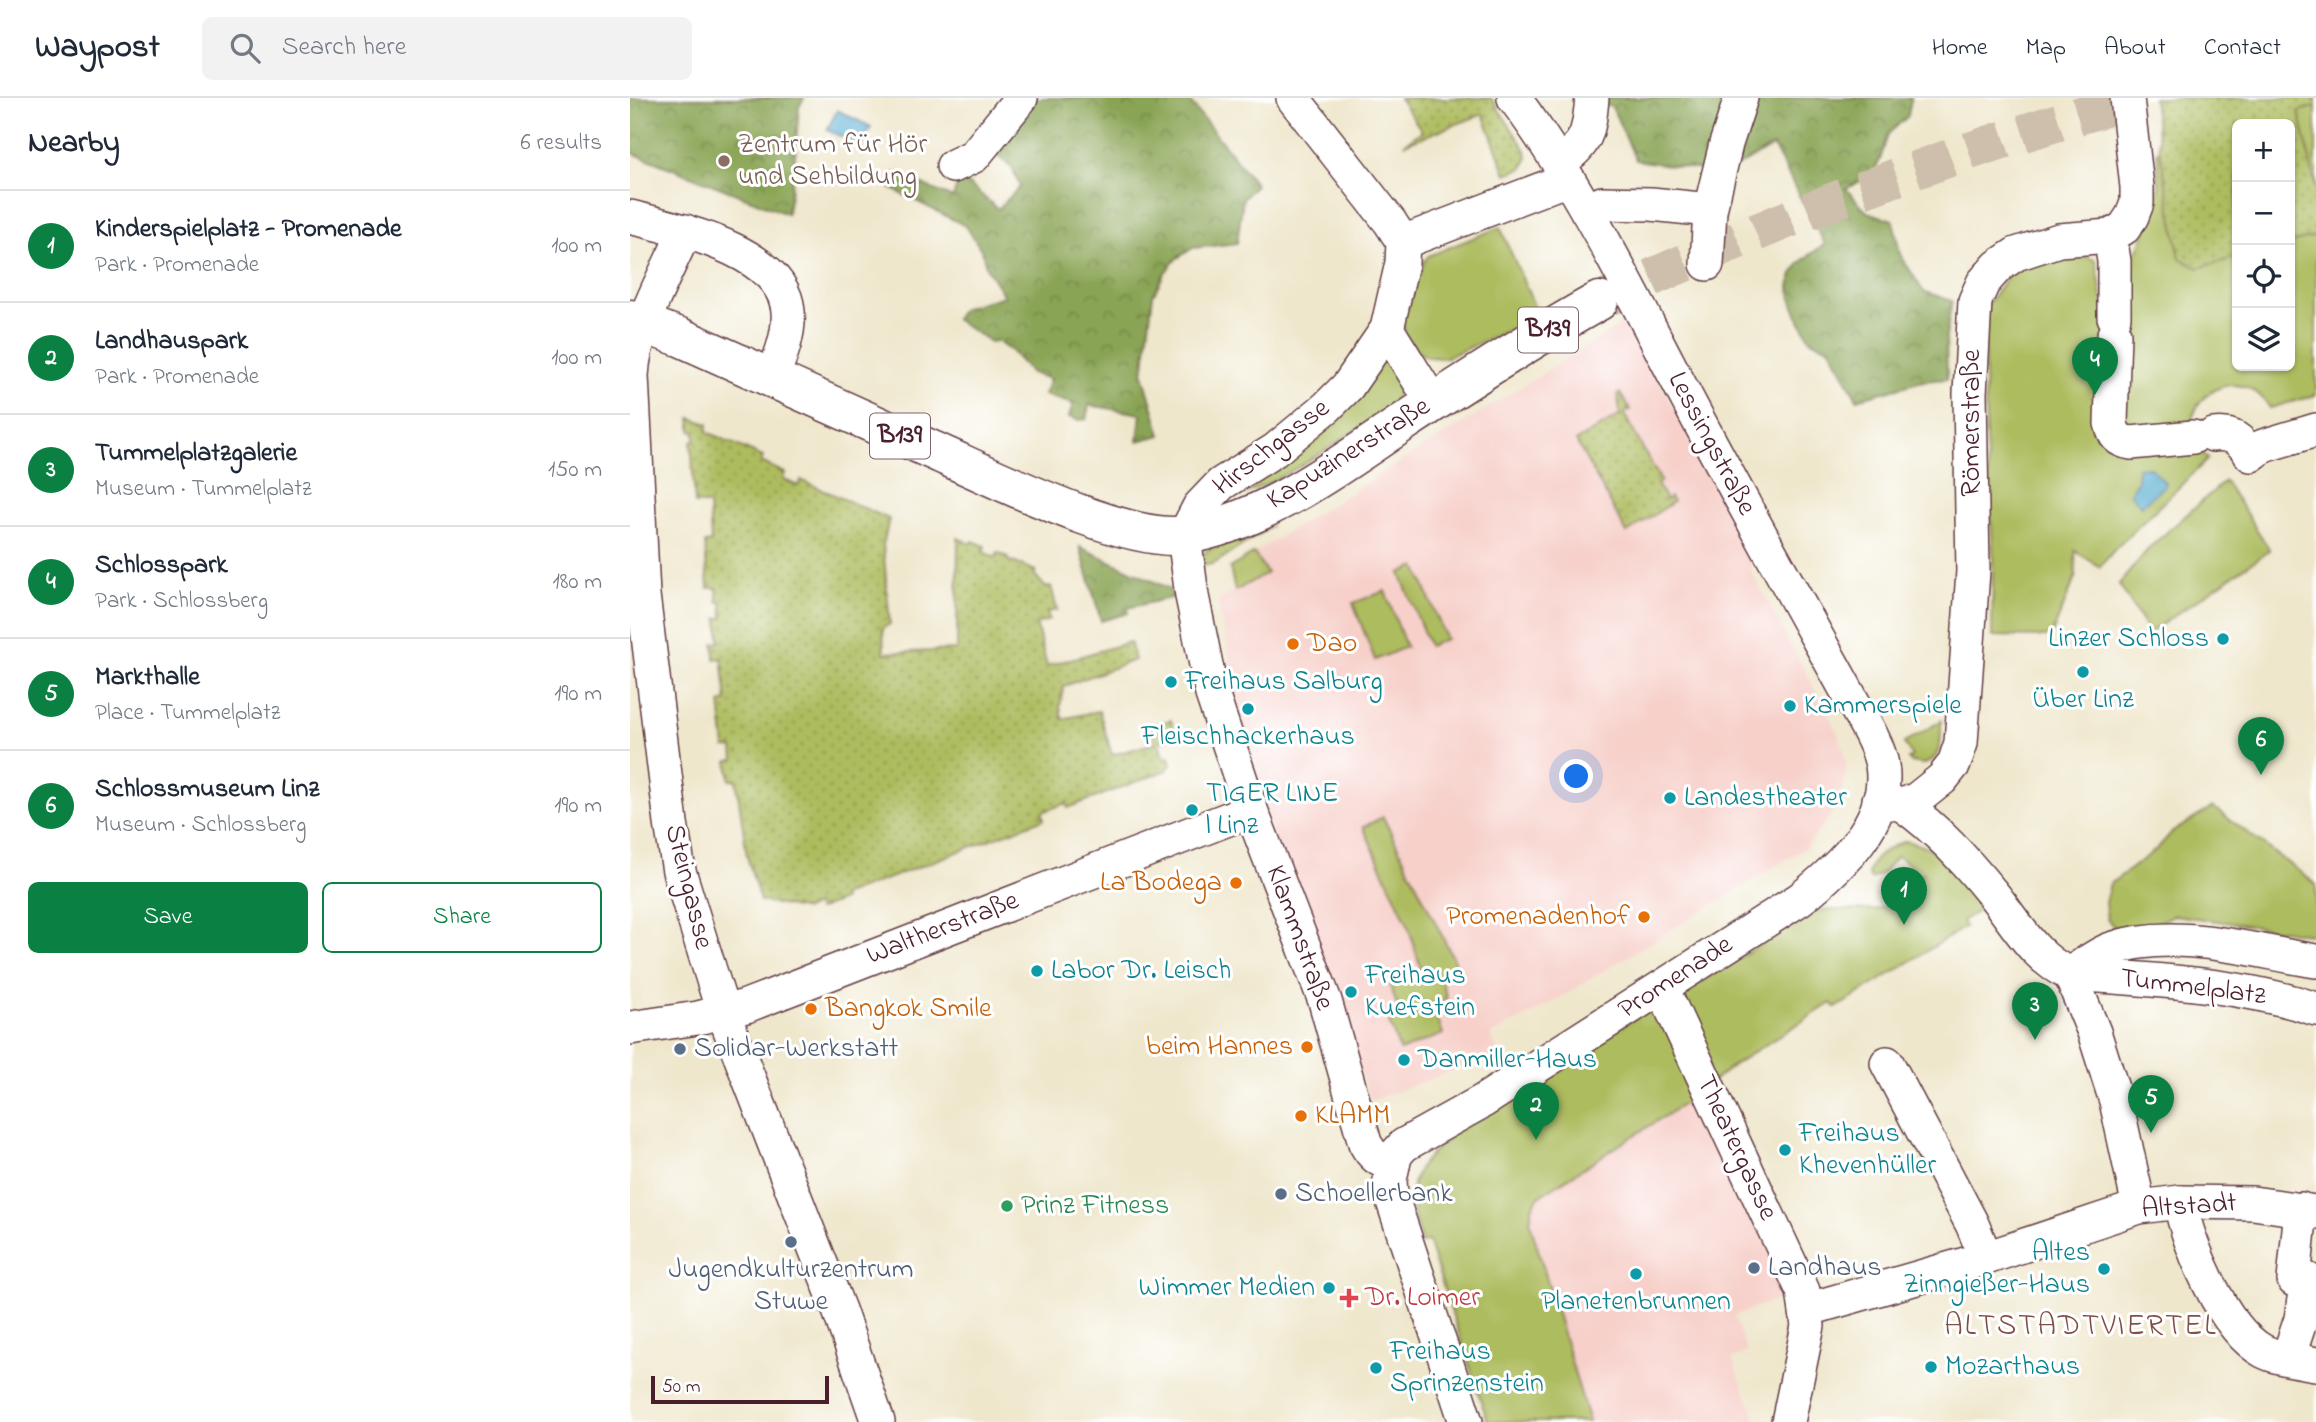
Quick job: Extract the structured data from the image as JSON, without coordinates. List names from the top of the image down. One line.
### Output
{"streets":{"main road":["B139","Kapuzinerstraße"],"street":["Römerstraße","Lessingstraße","Hirschgasse","Steingasse","Waltherstraße","Klammstraße","Promenade","Tummelplatz","Theatergasse","Altstadt"]},"crossings":[["Römerstraße","Lessingstraße"],["Römerstraße","Promenade"],["Römerstraße","Tummelplatz"],["Lessingstraße","Promenade"],["Lessingstraße","Tummelplatz"],["Hirschgasse","Kapuzinerstraße"],["Hirschgasse","Klammstraße"],["Kapuzinerstraße","Steingasse"],["Kapuzinerstraße","Klammstraße"],["Steingasse","Waltherstraße"],["Waltherstraße","Klammstraße"],["Klammstraße","Promenade"],["Promenade","Tummelplatz"],["Promenade","Theatergasse"],["Tummelplatz","Altstadt"],["Theatergasse","Altstadt"]],"districts":["ALTSTADTVIERTEL"],"places":{"other":["Zentrum für Hör und Sehbildung","Linzer Schloss","Dao","Über Linz","Freihaus Salburg","Kammerspiele","Fleischhackerhaus","Landestheater","TIGER LINE | Linz","La Bodega","Promenadenhof","Labor Dr. Leisch","Freihaus Kuefstein","Bangkok Smile","beim Hannes","Solidar-Werkstatt","Danmiller-Haus","KLAMM","Freihaus Khevenhüller","Schoellerbank","Prinz Fitness","Jugendkulturzentrum Stuwe","Landhaus","Altes Zinngießer-Haus","Planetenbrunnen","Wimmer Medien","Mozarthaus","Freihaus Sprinzenstein"],"health":["Dr. Loimer"]},"scale_bar":"50 m","page":{"header":"Waypost","search":"Search here","nav":["Home","Map","About","Contact"],"heading":["Nearby","6 results"],"map_buttons":["+","−"],"list":[{"mark":"1","name":"Kinderspielplatz - Promenade","note":"Park · Promenade","value":"100 m"},{"mark":"2","name":"Landhauspark","note":"Park · Promenade","value":"100 m"},{"mark":"3","name":"Tummelplatzgalerie","note":"Museum · Tummelplatz","value":"150 m"},{"mark":"4","name":"Schlosspark","note":"Park · Schlossberg","value":"180 m"},{"mark":"5","name":"Markthalle","note":"Place · Tummelplatz","value":"190 m"},{"mark":"6","name":"Schlossmuseum Linz","note":"Museum · Schlossberg","value":"190 m"}],"pins":["4","6","1","3","5","2"],"buttons":["Save","Share"],"scale":"50 m"}}
